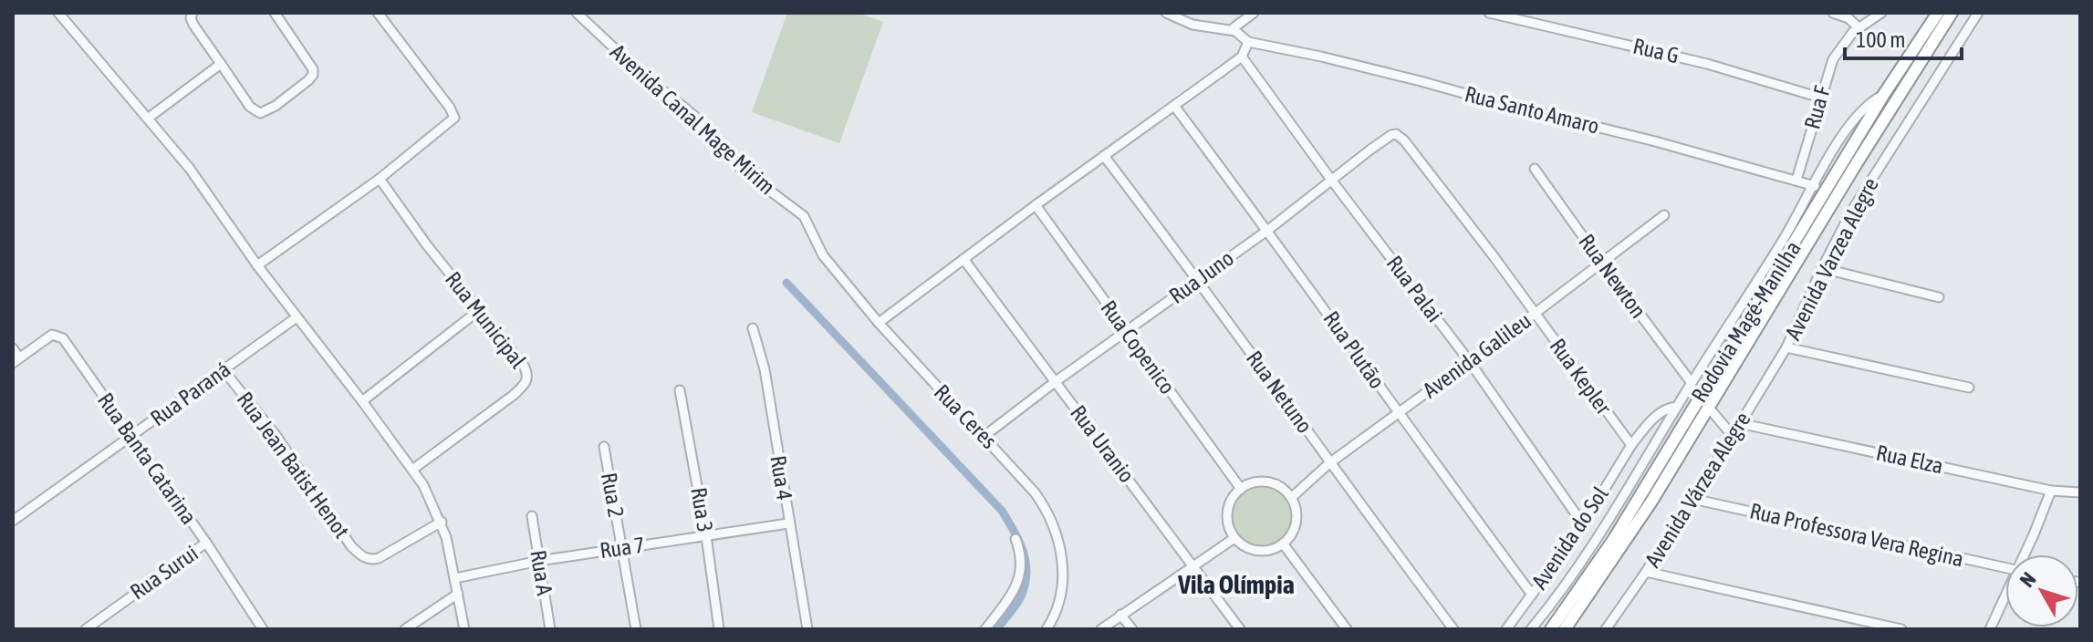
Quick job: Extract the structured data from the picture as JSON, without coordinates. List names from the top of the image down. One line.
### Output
{"streets":{"highway":["Rodovia Magé-Manilha"],"street":["Rua G","Rua F","Rua Santo Amaro","Avenida Canal Mage Mirim","Avenida Varzea Alegre","Rua Newton","Rua Juno","Rua Palai","Rua Municipal","Rua Copenico","Rua Plutão","Avenida Galileu","Rua Kepler","Rua Netuno","Rua Paraná","Rua Ceres","Rua Uranio","Rua Banta Catarina","Rua Elza","Rua Jean Batist Henot","Rua 4","Avenida Várzea Alegre","Rua 2","Rua 3","Rua Professora Vera Regina","Avenida do Sol","Rua 7","Rua Surui","Rua A"]},"crossings":[["Rua G","Rua F"],["Rua F","Rua Santo Amaro"],["Avenida Canal Mage Mirim","Rua Ceres"],["Avenida Varzea Alegre","Avenida Várzea Alegre"],["Rua Newton","Avenida Galileu"],["Rua Juno","Rua Palai"],["Rua Juno","Rua Copenico"],["Rua Juno","Rua Plutão"],["Rua Juno","Rua Kepler"],["Rua Juno","Rua Netuno"],["Rua Juno","Rua Ceres"],["Rua Juno","Rua Uranio"],["Rua Palai","Avenida Galileu"],["Rua Palai","Avenida do Sol"],["Rua Copenico","Avenida Galileu"],["Rua Plutão","Avenida Galileu"],["Rua Plutão","Avenida do Sol"],["Avenida Galileu","Rua Kepler"],["Avenida Galileu","Rua Netuno"],["Rua Kepler","Avenida do Sol"],["Rua Paraná","Rua Banta Catarina"],["Rua Paraná","Rua Jean Batist Henot"],["Rua Banta Catarina","Rua Surui"],["Rua Elza","Avenida Várzea Alegre"],["Rua 4","Rua 7"],["Avenida Várzea Alegre","Rua Professora Vera Regina"],["Rua 2","Rua 7"],["Rua 3","Rua 7"],["Rua 7","Rua A"]],"districts":["Vila Olímpia"],"scale_bar":"100 m","north":"top left"}
